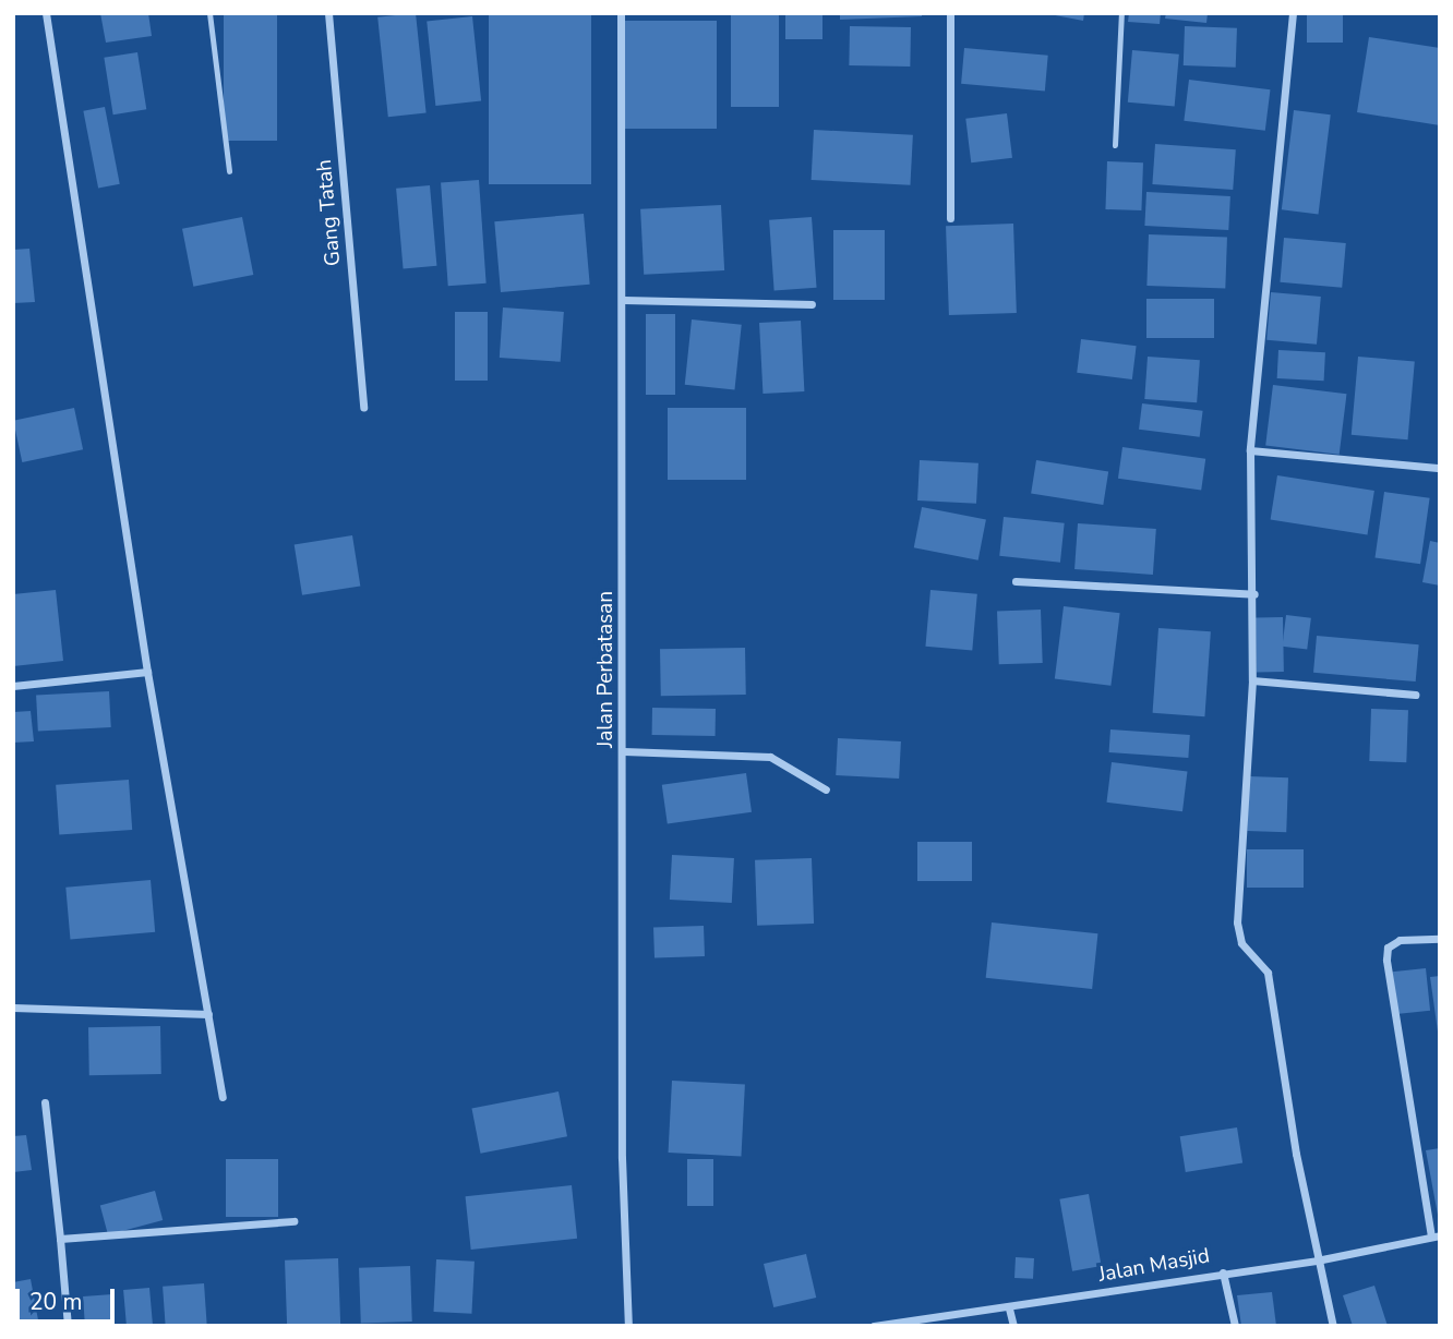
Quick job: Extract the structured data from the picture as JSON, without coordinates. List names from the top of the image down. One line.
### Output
{"streets":{"street":["Gang Tatah","Jalan Perbatasan","Jalan Masjid"]},"scale_bar":"20 m"}
